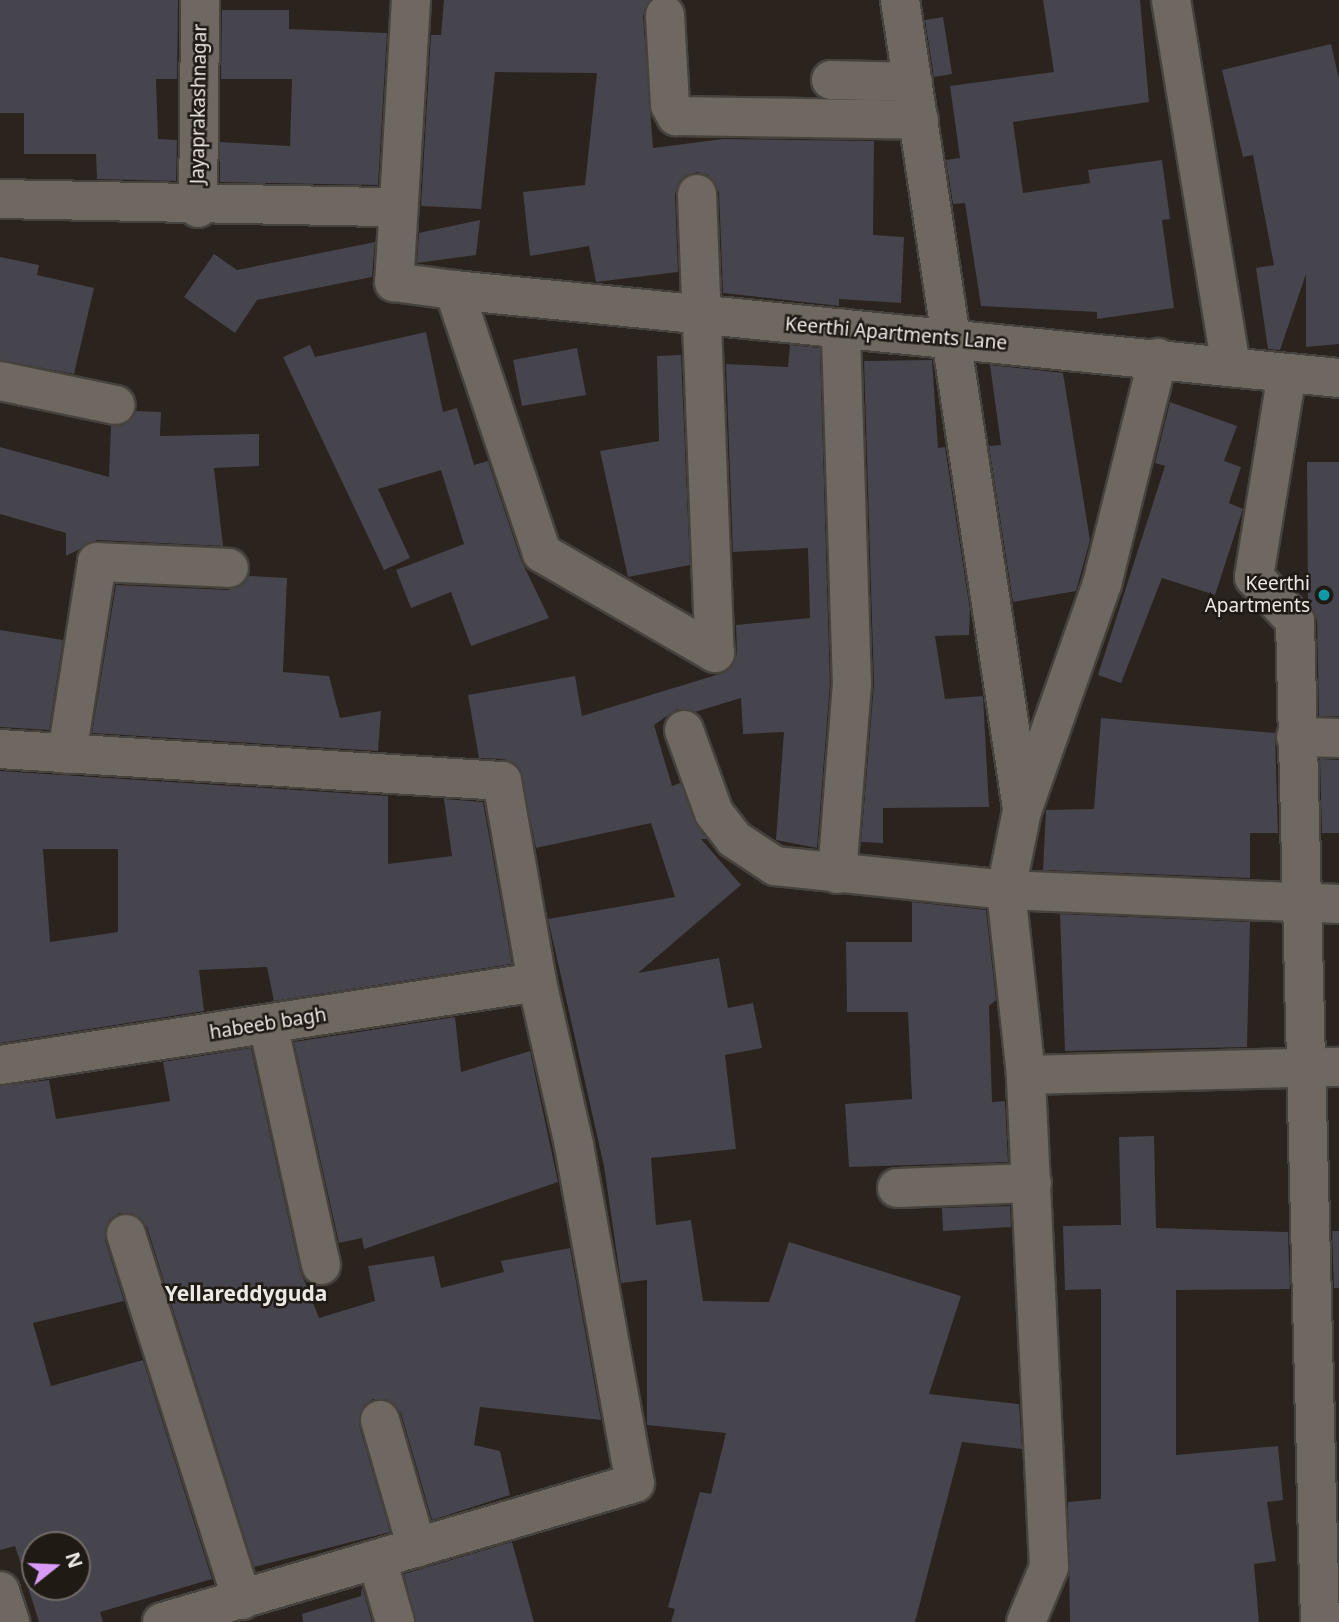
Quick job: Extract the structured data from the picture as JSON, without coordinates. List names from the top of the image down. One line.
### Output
{"streets":{"street":["Jayaprakashnagar","Keerthi Apartments Lane","habeeb bagh"]},"districts":["Yellareddyguda"],"places":["Keerthi Apartments"],"north":"right"}
